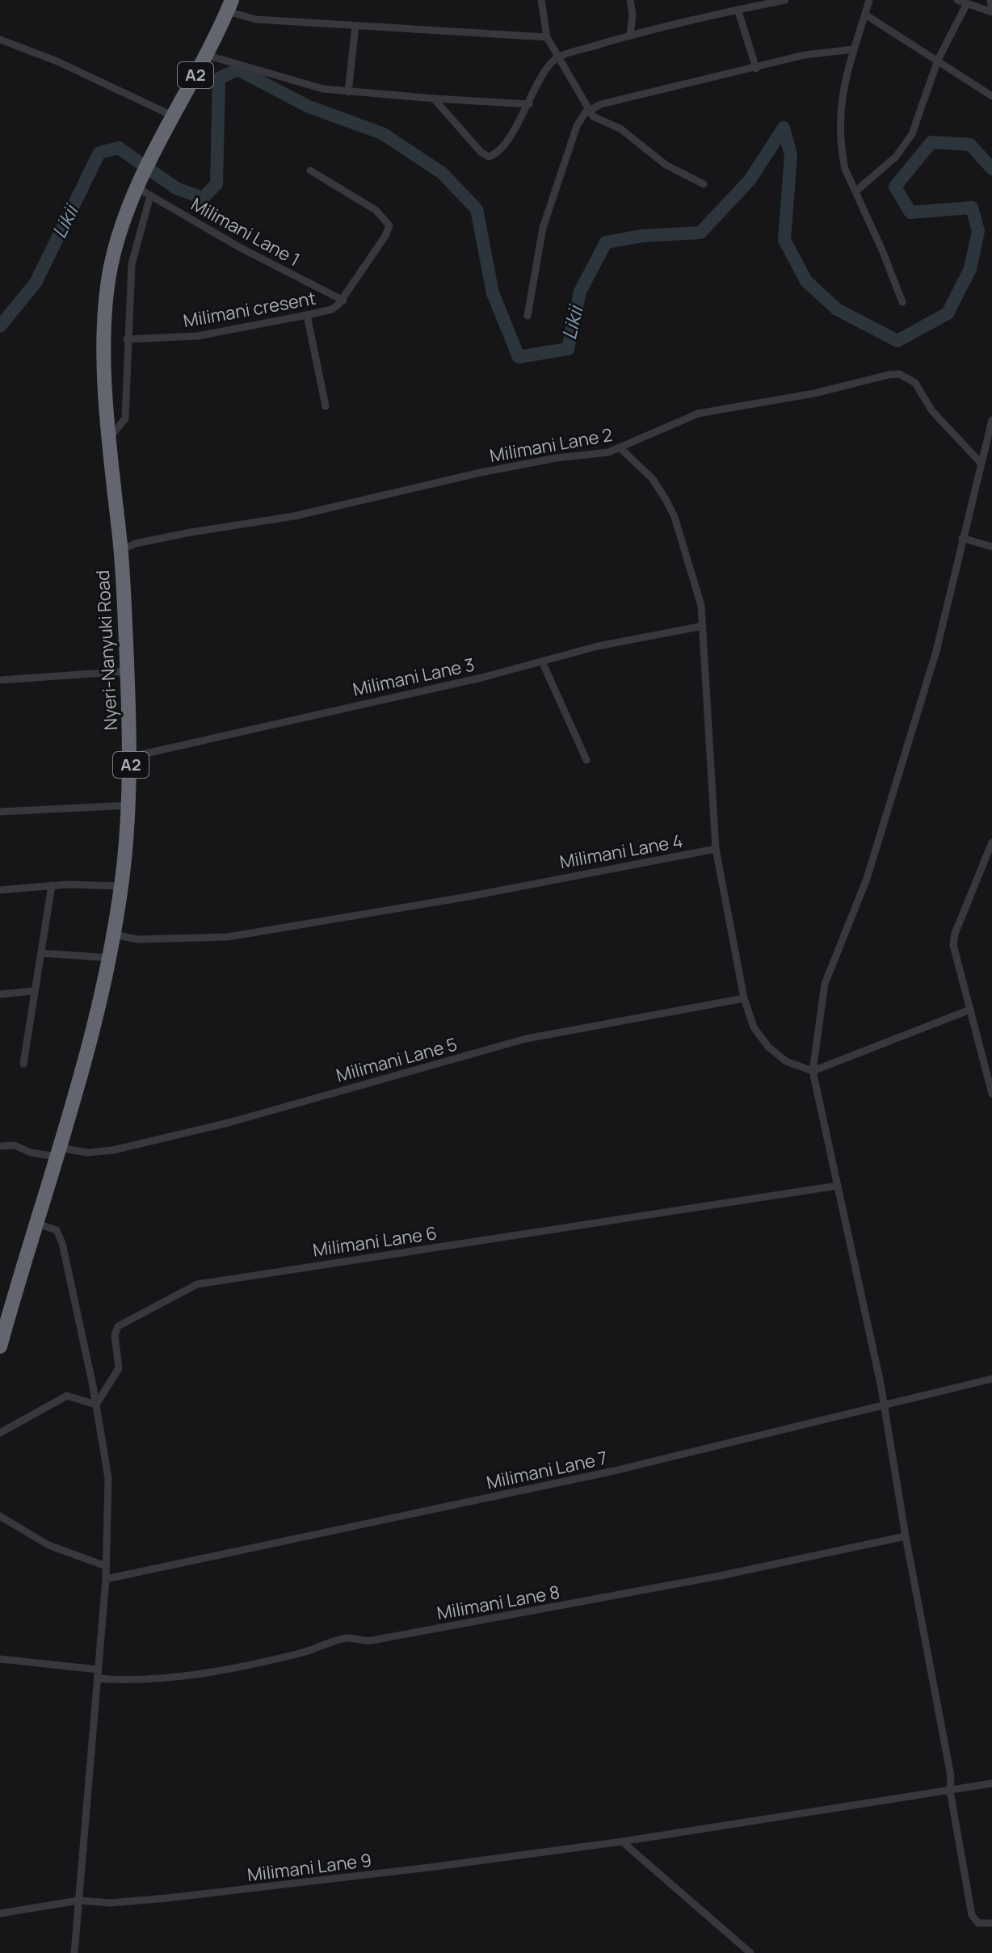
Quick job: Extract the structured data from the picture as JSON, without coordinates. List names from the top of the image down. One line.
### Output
{"streets":{"highway":["A2","Nyeri-Nanyuki Road"],"street":["Milimani Lane 1","Milimani cresent","Milimani Lane 2","Milimani Lane 3","Milimani Lane 4","Milimani Lane 5","Milimani Lane 6","Milimani Lane 7","Milimani Lane 8","Milimani Lane 9"]},"crossings":[["A2","Milimani Lane 1"],["A2","Nyeri-Nanyuki Road"],["Milimani Lane 1","Milimani cresent"],["Milimani Lane 1","Nyeri-Nanyuki Road"],["Milimani Lane 2","Nyeri-Nanyuki Road"],["Nyeri-Nanyuki Road","Milimani Lane 3"],["Nyeri-Nanyuki Road","Milimani Lane 4"],["Nyeri-Nanyuki Road","Milimani Lane 5"]],"water":["Likii"]}
